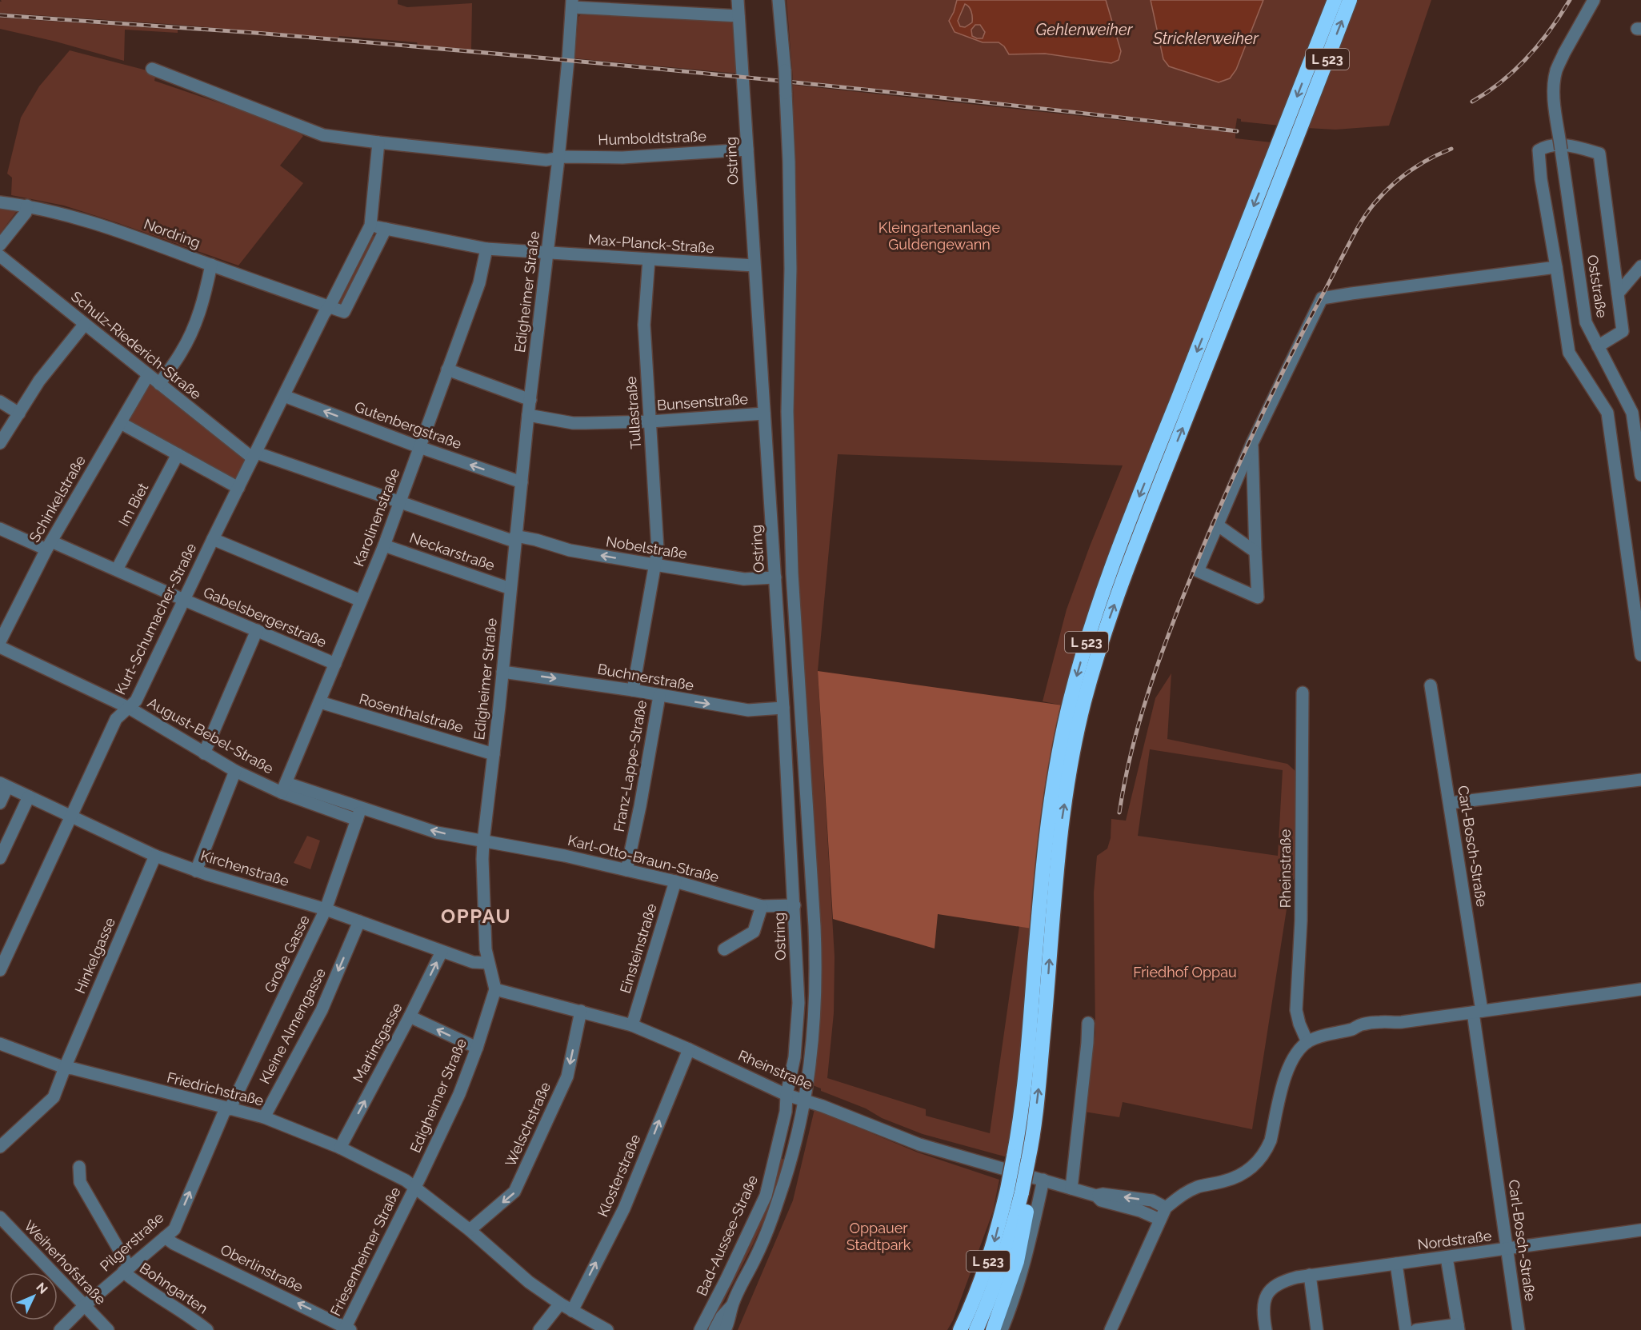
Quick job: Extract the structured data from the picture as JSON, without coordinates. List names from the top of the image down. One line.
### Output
{"streets":{"highway":["L 523"],"street":["Humboldtstraße","Ostring","Nordring","Max-Planck-Straße","Oststraße","Edigheimer Straße","Schulz-Riederich-Straße","Bunsenstraße","Tullastraße","Gutenbergstraße","Schinkelstraße","Im Biet","Karolinenstraße","Nobelstraße","Neckarstraße","Gabelsbergerstraße","Kurt-Schumacher-Straße","Buchnerstraße","Rosenthalstraße","August-Bebel-Straße","Franz-Lappe-Straße","Carl-Bosch-Straße","Karl-Otto-Braun-Straße","Kirchenstraße","Rheinstraße","Einsteinstraße","Große Gasse","Hinkelgasse","Kleine Almengasse","Martinsgasse","Friedrichstraße","Welschstraße","Klosterstraße","Bad-Aussee-Straße","Nordstraße","Pilgerstraße","Friesenheimer Straße","Weiherhofstraße","Oberlinstraße","Bohngarten"]},"crossings":[["Humboldtstraße","Ostring"],["Humboldtstraße","Edigheimer Straße"],["Ostring","Max-Planck-Straße"],["Ostring","Bunsenstraße"],["Ostring","Nobelstraße"],["Ostring","Buchnerstraße"],["Ostring","Karl-Otto-Braun-Straße"],["Ostring","Rheinstraße"],["Ostring","Bad-Aussee-Straße"],["Nordring","Kurt-Schumacher-Straße"],["Max-Planck-Straße","Edigheimer Straße"],["Max-Planck-Straße","Tullastraße"],["Edigheimer Straße","Bunsenstraße"],["Edigheimer Straße","Gutenbergstraße"],["Edigheimer Straße","Nobelstraße"],["Edigheimer Straße","Neckarstraße"],["Edigheimer Straße","Buchnerstraße"],["Edigheimer Straße","Rosenthalstraße"],["Edigheimer Straße","August-Bebel-Straße"],["Edigheimer Straße","Karl-Otto-Braun-Straße"],["Edigheimer Straße","Kirchenstraße"],["Edigheimer Straße","Rheinstraße"],["Edigheimer Straße","Friedrichstraße"],["Edigheimer Straße","Friesenheimer Straße"],["Schulz-Riederich-Straße","Schinkelstraße"],["Schulz-Riederich-Straße","Karolinenstraße"],["Schulz-Riederich-Straße","Nobelstraße"],["Schulz-Riederich-Straße","Kurt-Schumacher-Straße"],["Bunsenstraße","Tullastraße"],["Tullastraße","Nobelstraße"],["Tullastraße","Buchnerstraße"],["Gutenbergstraße","Karolinenstraße"],["Gutenbergstraße","Kurt-Schumacher-Straße"],["Schinkelstraße","Gabelsbergerstraße"],["Im Biet","Gabelsbergerstraße"],["Karolinenstraße","Nobelstraße"],["Karolinenstraße","Neckarstraße"],["Karolinenstraße","Gabelsbergerstraße"],["Karolinenstraße","Rosenthalstraße"],["Karolinenstraße","August-Bebel-Straße"],["Gabelsbergerstraße","Kurt-Schumacher-Straße"],["Kurt-Schumacher-Straße","August-Bebel-Straße"],["Kurt-Schumacher-Straße","Kirchenstraße"],["Buchnerstraße","Franz-Lappe-Straße"],["August-Bebel-Straße","Karl-Otto-Braun-Straße"],["August-Bebel-Straße","Große Gasse"],["Franz-Lappe-Straße","Karl-Otto-Braun-Straße"],["Carl-Bosch-Straße","Nordstraße"],["Karl-Otto-Braun-Straße","Einsteinstraße"],["Kirchenstraße","Große Gasse"],["Kirchenstraße","Hinkelgasse"],["Kirchenstraße","Kleine Almengasse"],["Kirchenstraße","Martinsgasse"],["Rheinstraße","Einsteinstraße"],["Rheinstraße","Welschstraße"],["Rheinstraße","Klosterstraße"],["Rheinstraße","Bad-Aussee-Straße"],["Große Gasse","Friedrichstraße"],["Große Gasse","Pilgerstraße"],["Hinkelgasse","Friedrichstraße"],["Kleine Almengasse","Friedrichstraße"],["Martinsgasse","Friedrichstraße"],["Friedrichstraße","Welschstraße"],["Friedrichstraße","Klosterstraße"],["Friedrichstraße","Pilgerstraße"],["Friedrichstraße","Friesenheimer Straße"],["Pilgerstraße","Weiherhofstraße"],["Pilgerstraße","Oberlinstraße"],["Pilgerstraße","Bohngarten"],["Friesenheimer Straße","Oberlinstraße"]],"one_way":["Nobelstraße","Buchnerstraße","Kleine Almengasse","Martinsgasse","Welschstraße","Klosterstraße","Pilgerstraße","Oberlinstraße"],"districts":["OPPAU"],"water":["Gehlenweiher","Stricklerweiher"],"parks":["Kleingartenanlage Guldengewann","Friedhof Oppau","Oppauer Stadtpark"],"north":"top right"}
